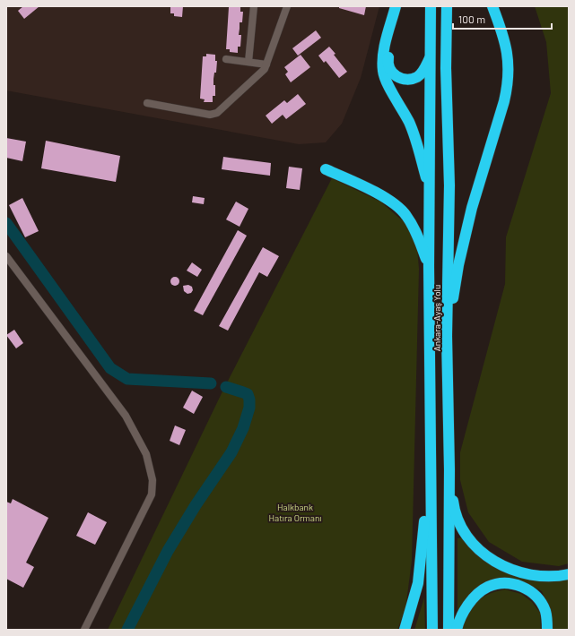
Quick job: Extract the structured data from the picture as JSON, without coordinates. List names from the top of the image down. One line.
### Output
{"streets":{"highway":["Ankara-Ayaş Yolu"]},"parks":["Halkbank Hatıra Ormanı"],"scale_bar":"100 m"}
